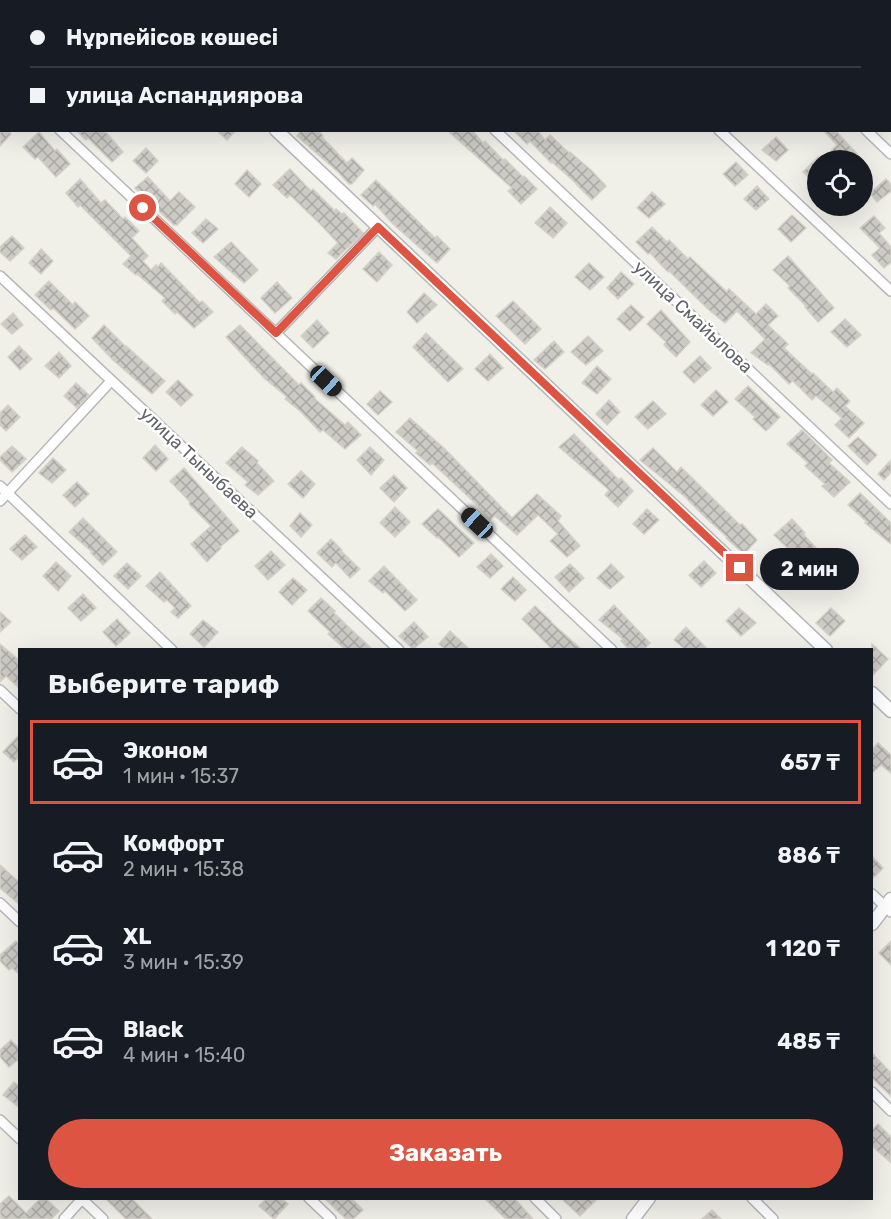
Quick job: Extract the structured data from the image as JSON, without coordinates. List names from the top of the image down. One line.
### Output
{"streets":{"street":["улица Смайылова","улица Тыныбаева"]},"page":{"banner":["Нұрпейісов көшесі","улица Аспандиярова"],"bubble":"2 мин","heading":"Выберите тариф","list":[{"name":"Эконом","note":"1 мин · 15:37","value":"657 ₸"},{"name":"Комфорт","note":"2 мин · 15:38","value":"886 ₸"},{"name":"XL","note":"3 мин · 15:39","value":"1 120 ₸"},{"name":"Black","note":"4 мин · 15:40","value":"485 ₸"}],"buttons":"Заказать"}}
